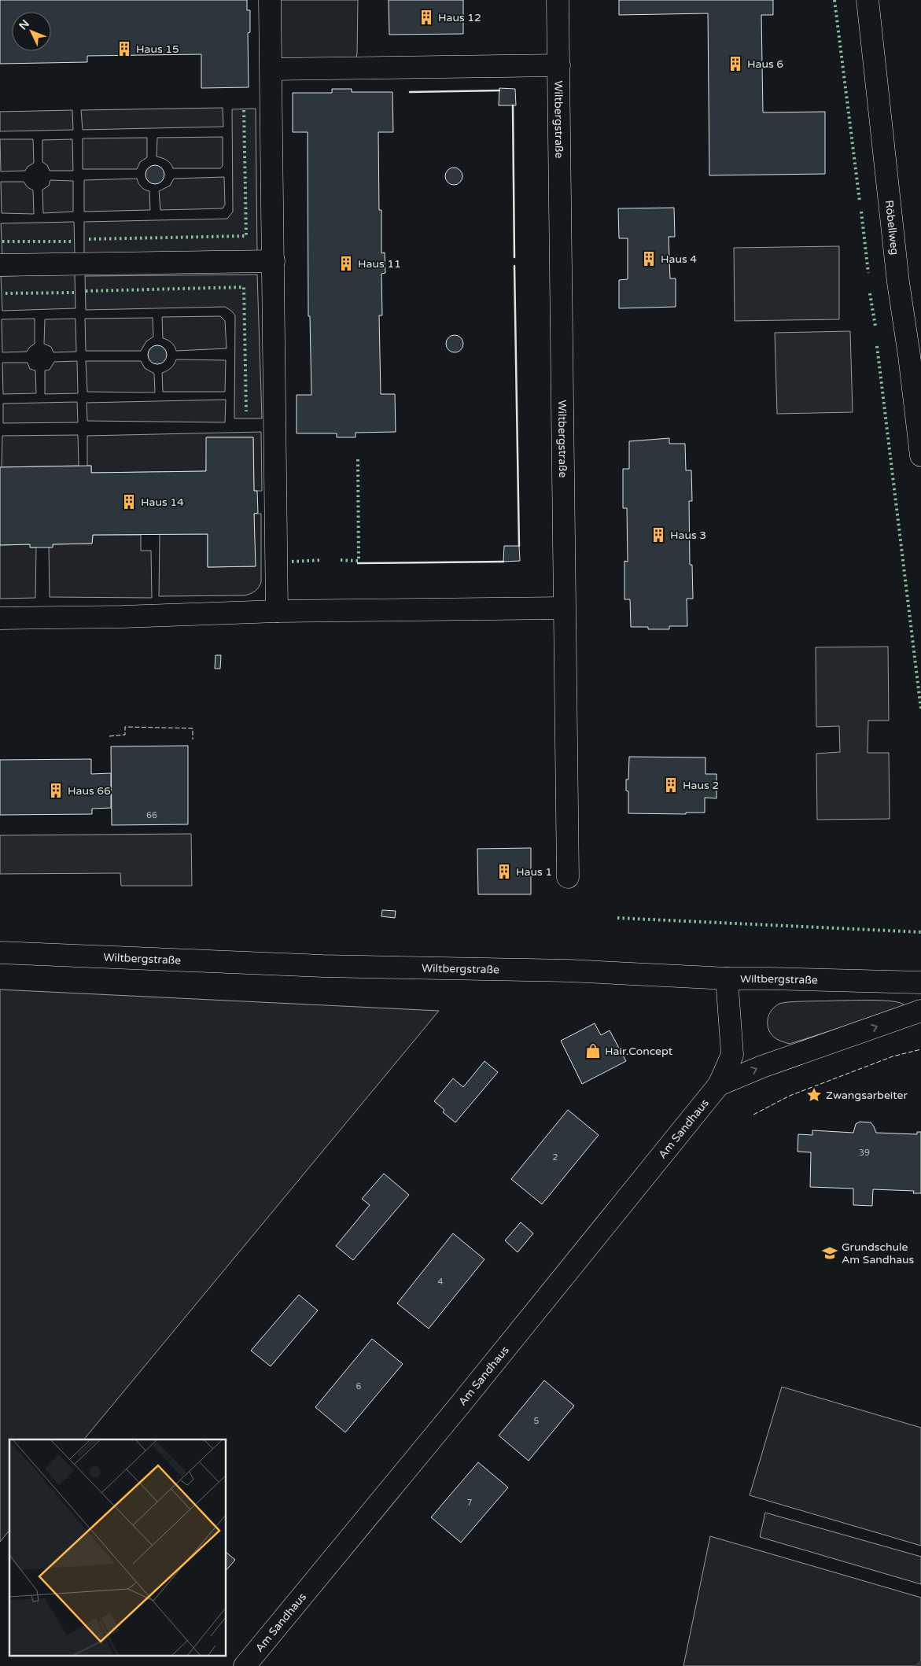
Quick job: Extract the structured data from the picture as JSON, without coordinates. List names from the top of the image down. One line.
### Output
{"streets":{"street":["Wiltbergstraße","Röbellweg","Am Sandhaus"]},"crossings":[["Wiltbergstraße","Am Sandhaus"]],"places":{"building":["Haus 12","Haus 15","Haus 6","Haus 4","Haus 11","Haus 14","Haus 3","Haus 2","Haus 66","Haus 1"],"shop":["Hair.Concept"],"place":["Zwangsarbeiter"],"school or university":["Grundschule Am Sandhaus"]},"house_numbers":["66","39","2","4","6","5","7"],"north":"top left"}
